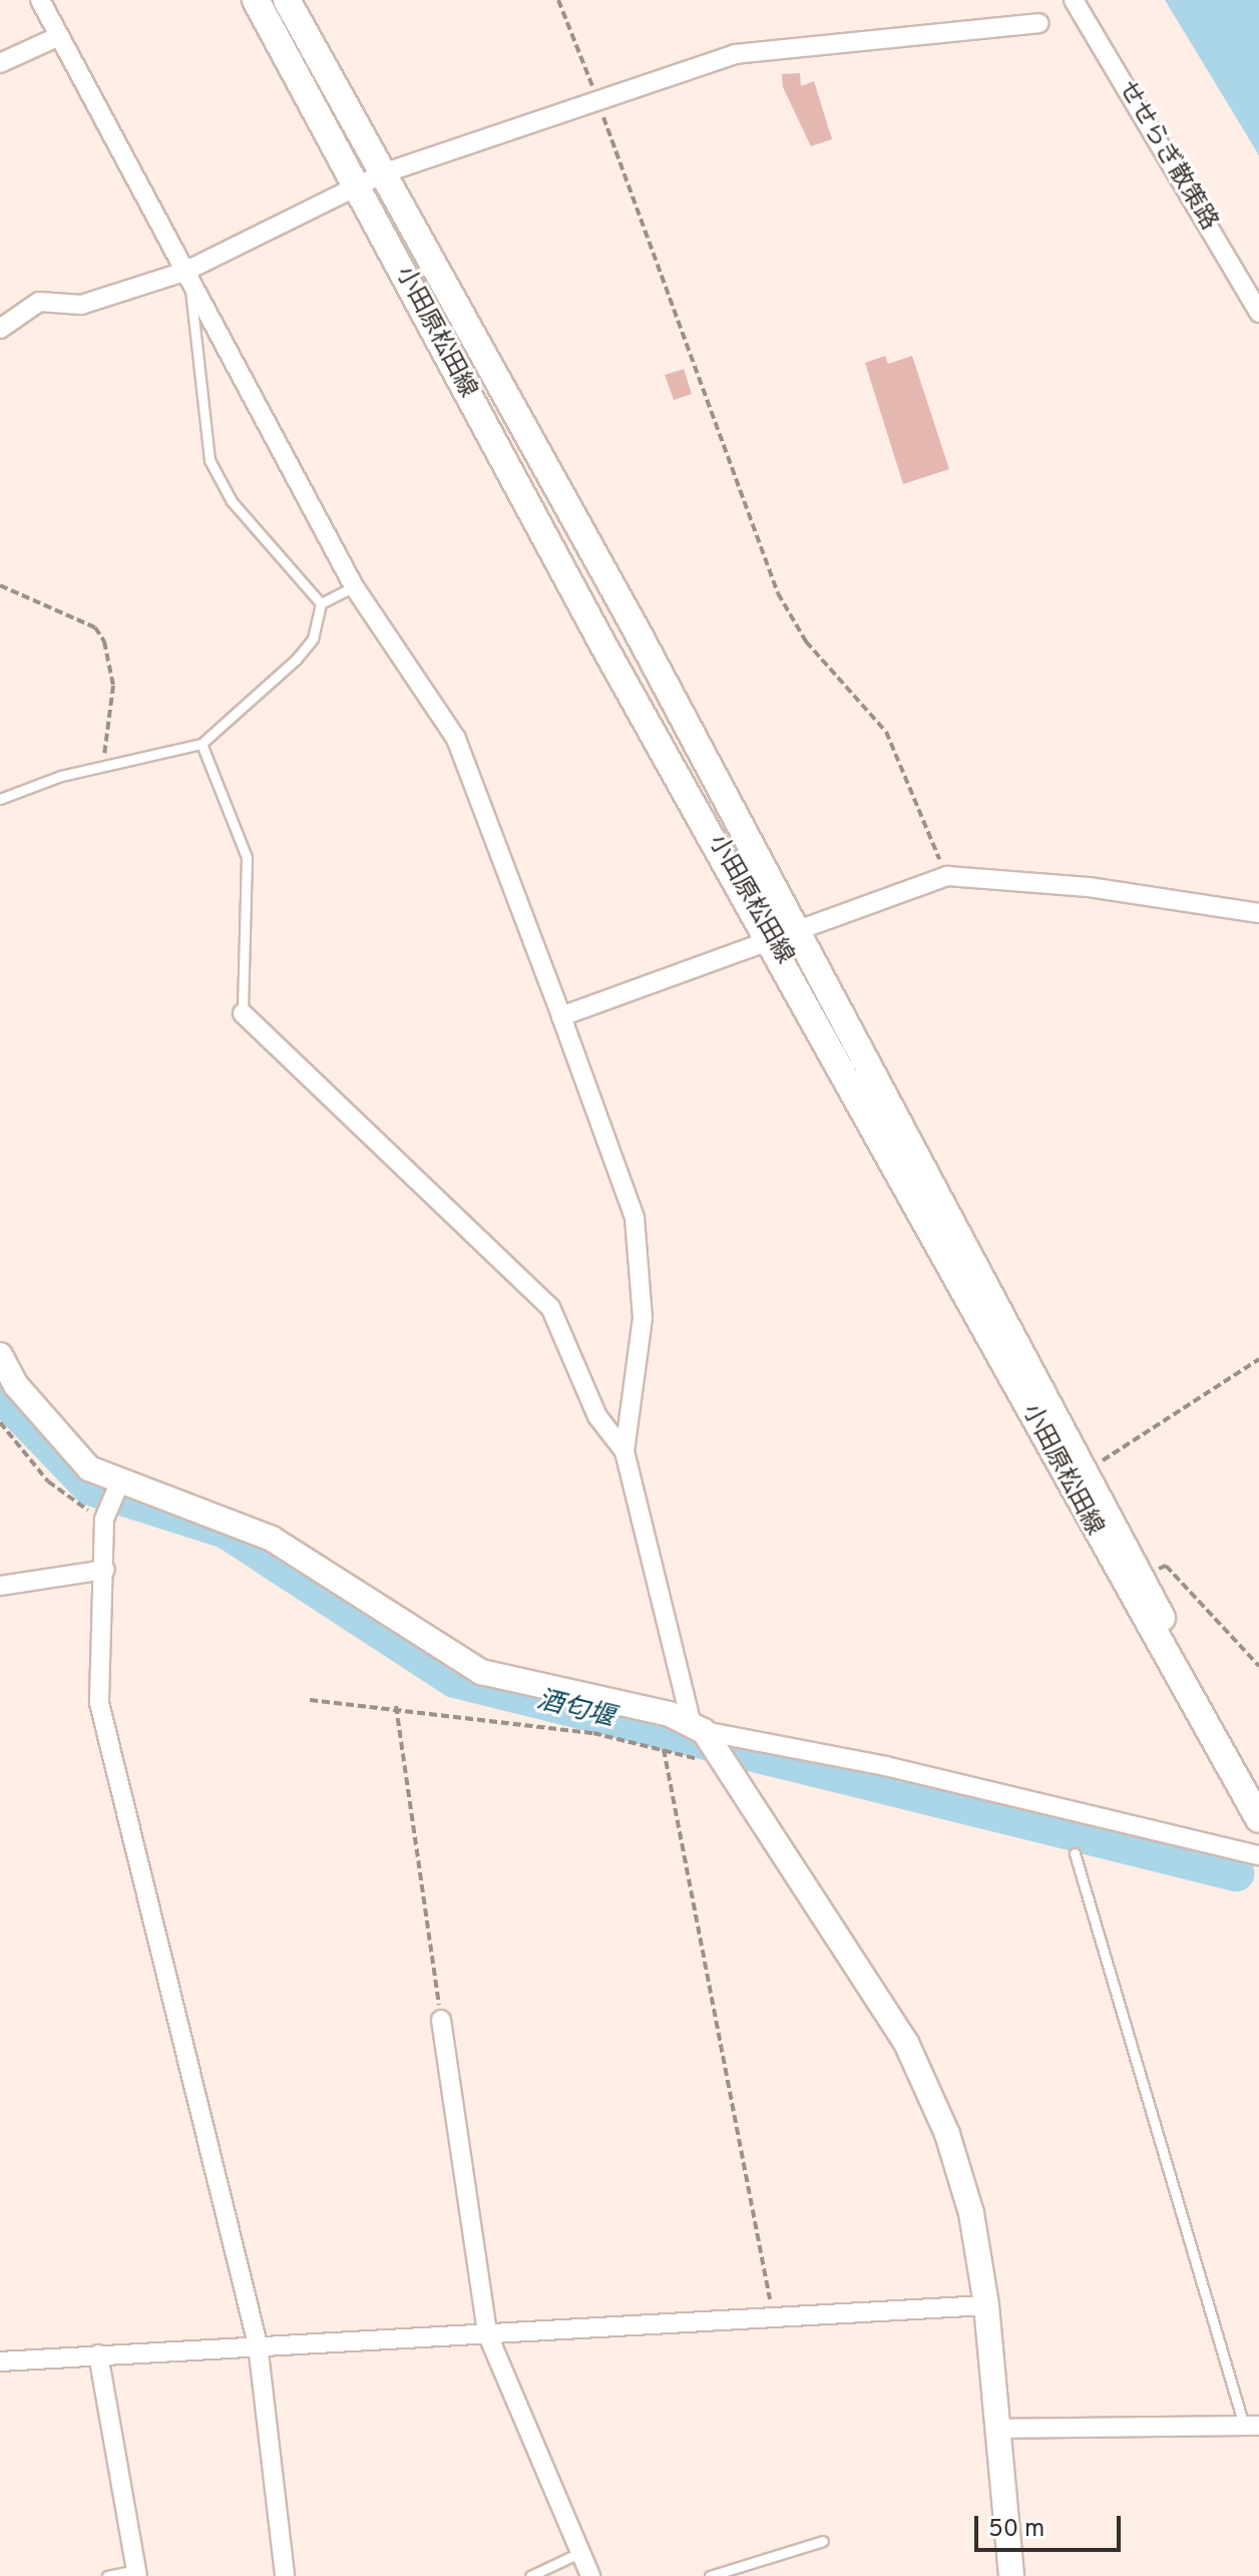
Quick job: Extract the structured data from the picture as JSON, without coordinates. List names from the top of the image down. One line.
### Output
{"streets":{"main road":["小田原松田線"],"street":["せせらぎ散策路"]},"water":["酒匂堰"],"scale_bar":"50 m"}
